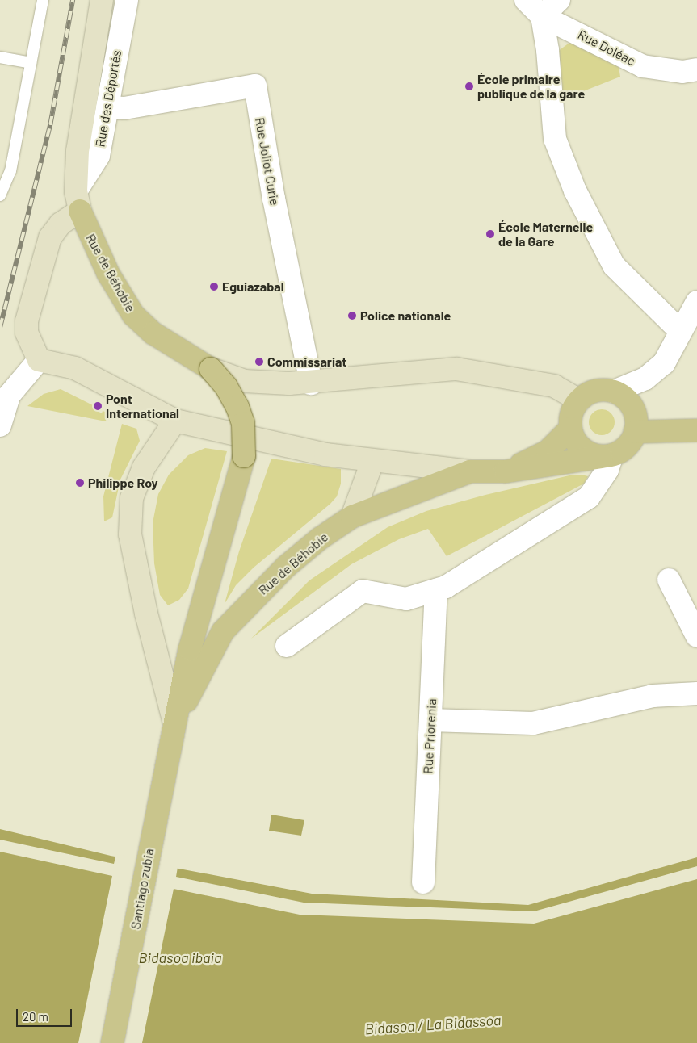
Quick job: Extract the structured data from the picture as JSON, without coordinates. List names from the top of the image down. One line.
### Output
{"streets":{"main road":["Rue de Béhobie","Santiago zubia"],"street":["Rue Doléac","Rue des Déportés","Rue Joliot Curie","Rue Priorenia"]},"crossings":[["Rue des Déportés","Rue Joliot Curie"],["Rue des Déportés","Rue de Béhobie"],["Rue Joliot Curie","Rue de Béhobie"],["Rue de Béhobie","Santiago zubia"]],"water":["Bidasoa ibaia","Bidasoa / La Bidassoa"],"places":["École primaire publique de la gare","École Maternelle de la Gare","Eguiazabal","Police nationale","Commissariat","Pont International","Philippe Roy"],"scale_bar":"20 m"}
